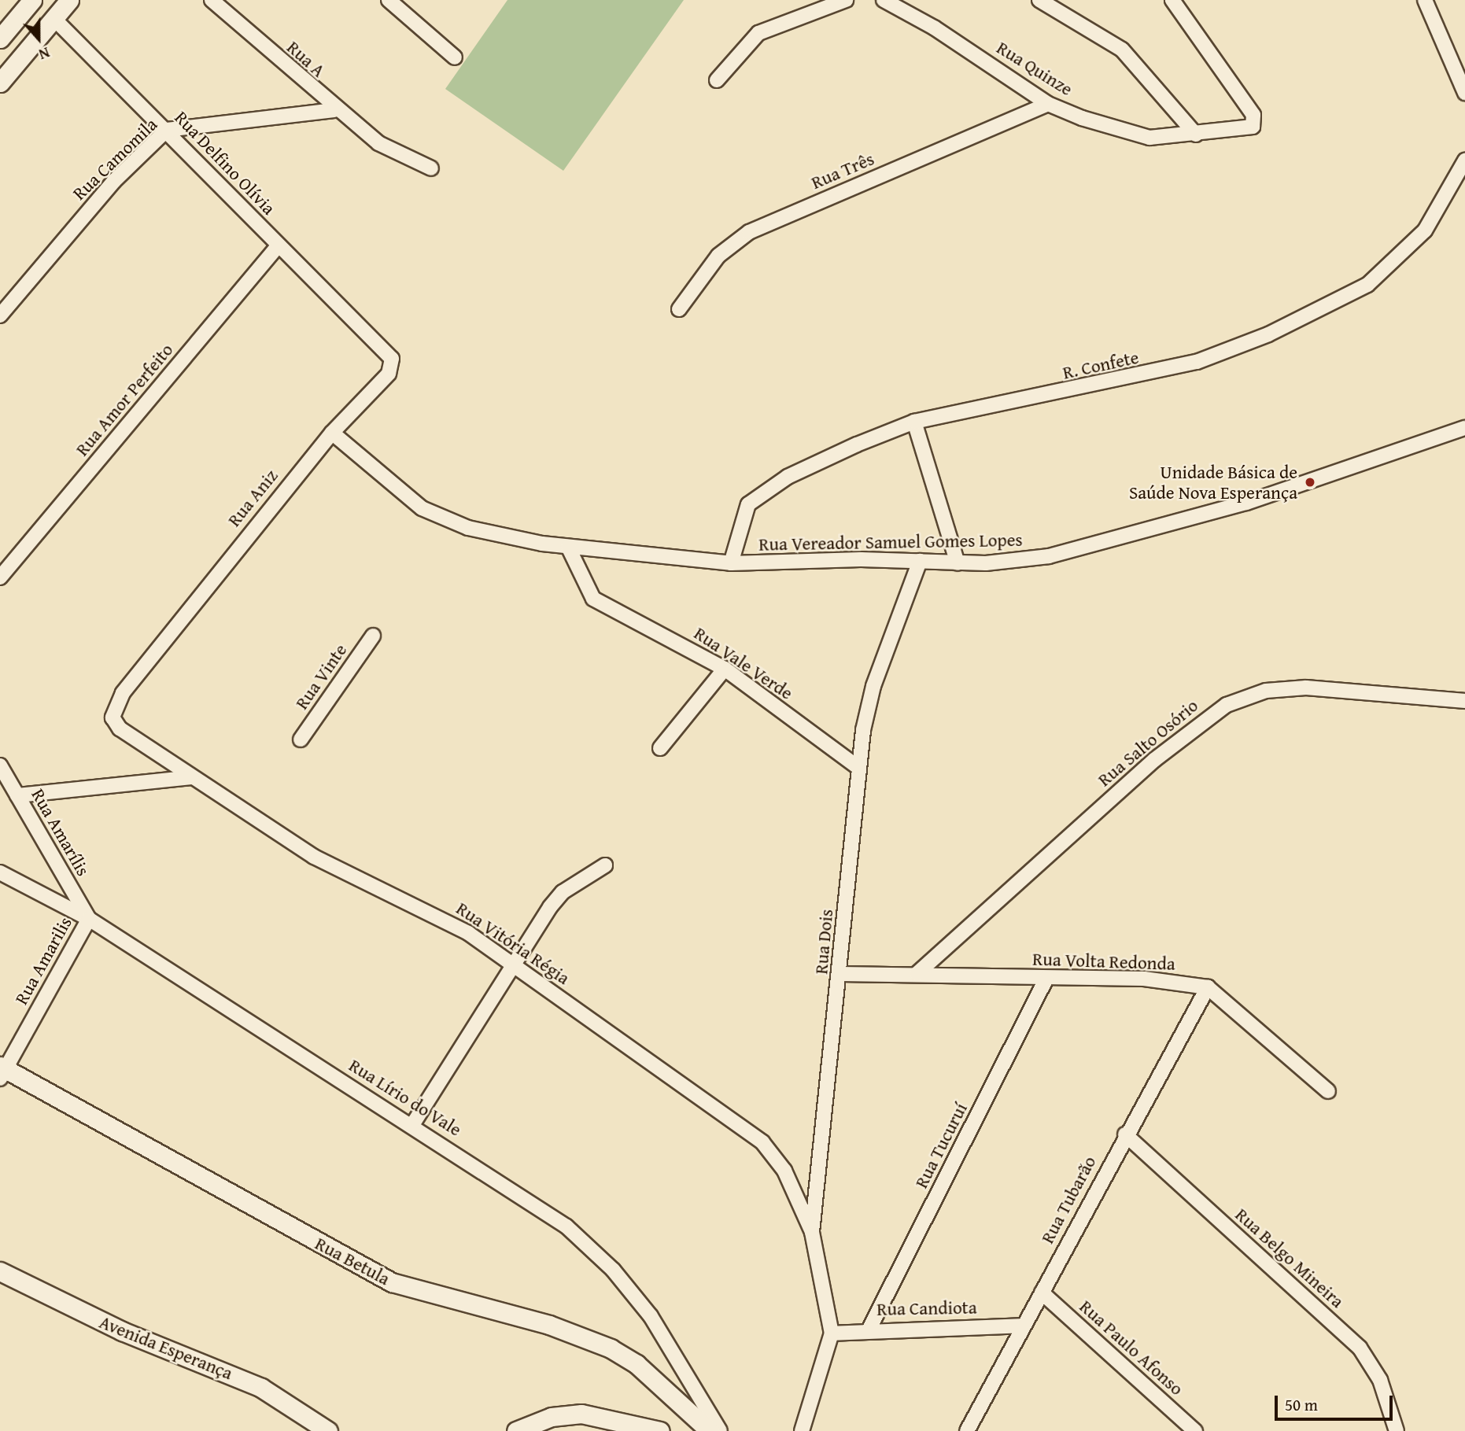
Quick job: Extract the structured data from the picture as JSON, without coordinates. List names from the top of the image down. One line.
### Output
{"streets":{"street":["Rua A","Rua Quinze","Rua Camomila","Rua Delfino Olívia","Rua Três","R. Confete","Rua Amor Perfeito","Rua Aniz","Rua Vereador Samuel Gomes Lopes","Rua Vale Verde","Rua Vinte","Rua Salto Osório","Rua Amarílis","Rua Dois","Rua Vitória Régia","Rua Amarilis","Rua Volta Redonda","Rua Lírio do Vale","Rua Tucuruí","Rua Tubarão","Rua Belgo Mineira","Rua Betula","Rua Candiota","Avenida Esperança","Rua Paulo Afonso"]},"crossings":[["Rua A","Rua Camomila"],["Rua Quinze","Rua Três"],["Rua Camomila","Rua Delfino Olívia"],["Rua Delfino Olívia","Rua Amor Perfeito"],["Rua Delfino Olívia","Rua Aniz"],["R. Confete","Rua Vereador Samuel Gomes Lopes"],["Rua Aniz","Rua Vereador Samuel Gomes Lopes"],["Rua Aniz","Rua Vitória Régia"],["Rua Vereador Samuel Gomes Lopes","Rua Vale Verde"],["Rua Vereador Samuel Gomes Lopes","Rua Dois"],["Rua Vale Verde","Rua Dois"],["Rua Salto Osório","Rua Volta Redonda"],["Rua Amarílis","Rua Amarilis"],["Rua Amarílis","Rua Lírio do Vale"],["Rua Dois","Rua Vitória Régia"],["Rua Dois","Rua Volta Redonda"],["Rua Dois","Rua Candiota"],["Rua Amarilis","Rua Lírio do Vale"],["Rua Amarilis","Rua Betula"],["Rua Volta Redonda","Rua Tucuruí"],["Rua Volta Redonda","Rua Tubarão"],["Rua Tucuruí","Rua Candiota"],["Rua Tubarão","Rua Belgo Mineira"],["Rua Tubarão","Rua Candiota"],["Rua Tubarão","Rua Paulo Afonso"]],"places":["Unidade Básica de Saúde Nova Esperança"],"scale_bar":"50 m","north":"bottom"}
